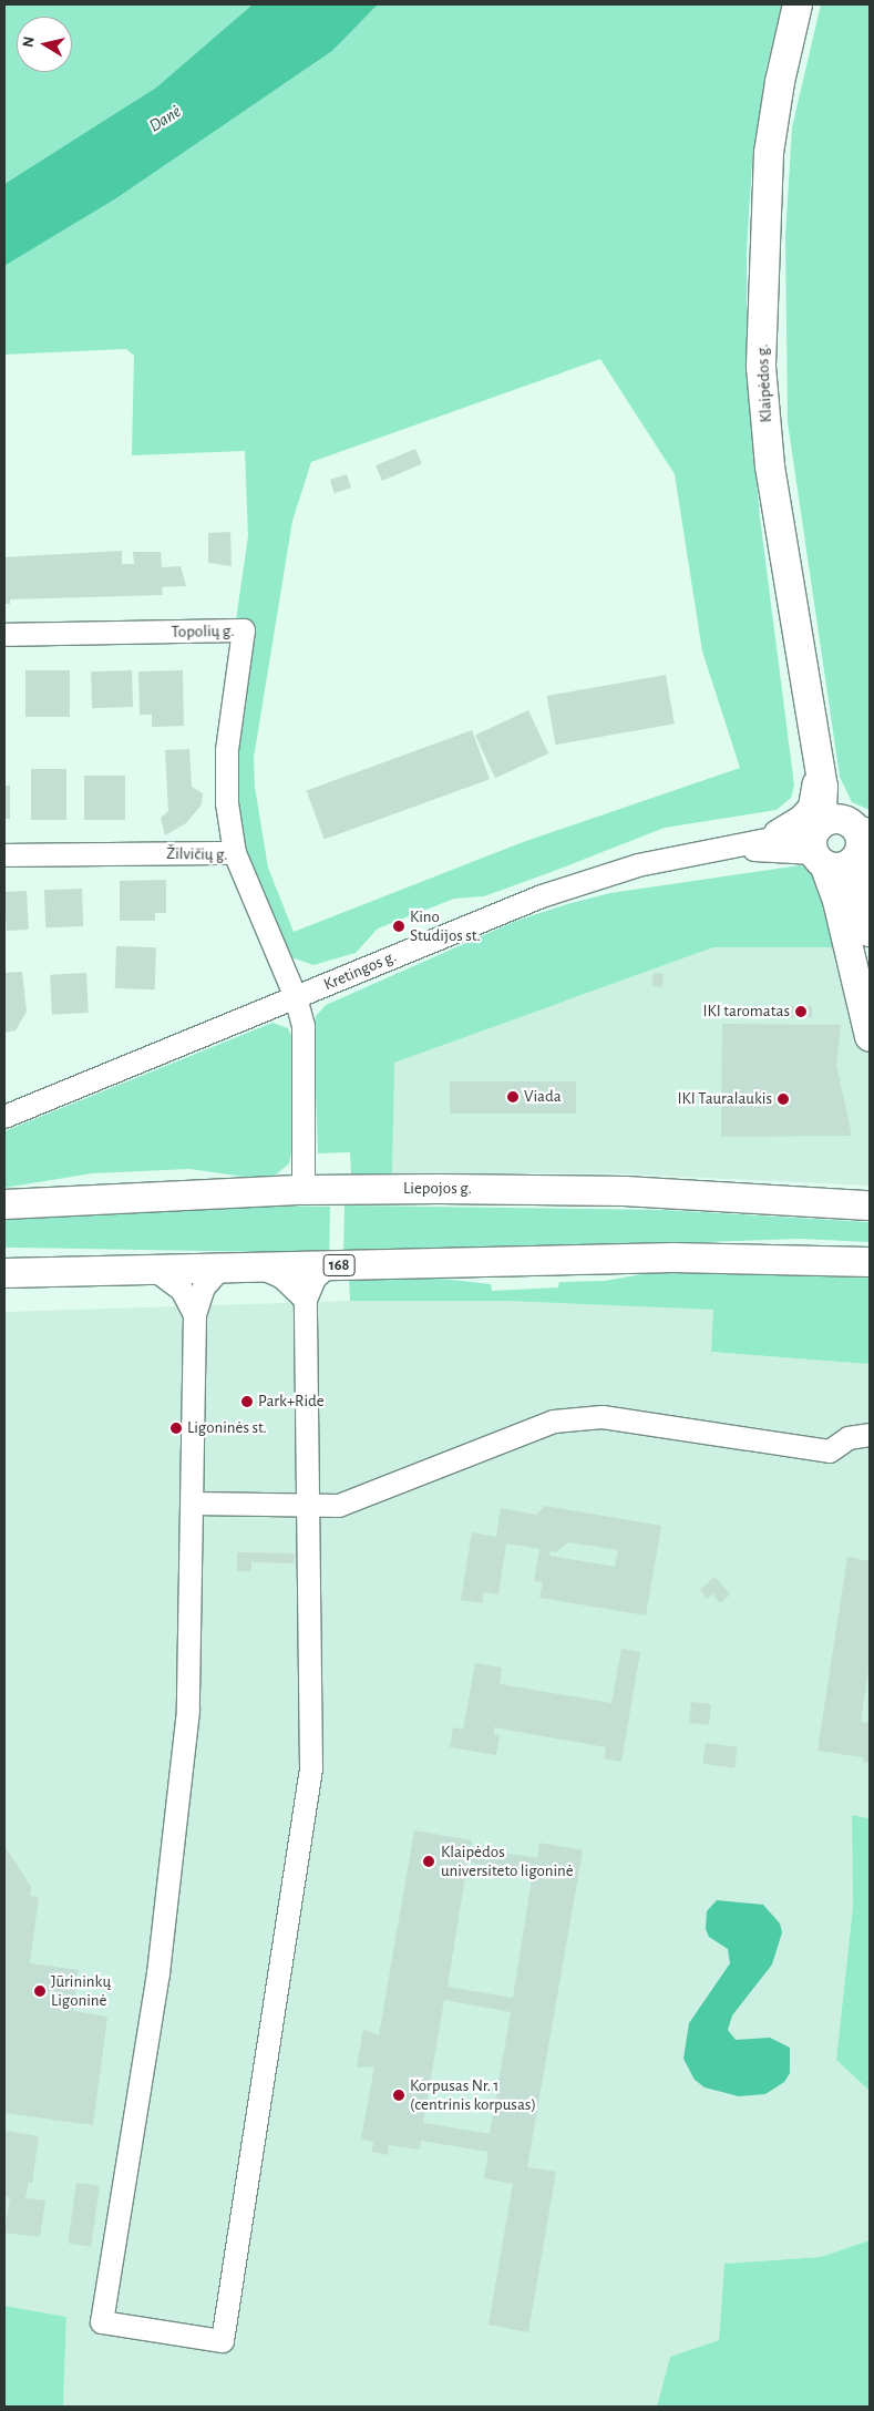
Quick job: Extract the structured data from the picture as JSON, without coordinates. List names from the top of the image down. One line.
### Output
{"streets":{"main road":["Klaipėdos g.","Liepojos g.","168"],"street":["Topolių g.","Žilvičių g.","Kretingos g."]},"crossings":[["Klaipėdos g.","Kretingos g."],["Topolių g.","Žilvičių g."],["Žilvičių g.","Kretingos g."],["Žilvičių g.","Liepojos g."]],"water":["Danė"],"places":["Kino Studijos st.","IKI taromatas","Viada","IKI Tauralaukis","Park+Ride","Ligoninės st.","Klaipėdos universiteto ligoninė","Jūrininkų Ligoninė","Korpusas Nr. 1 (centrinis korpusas)"],"north":"left"}
